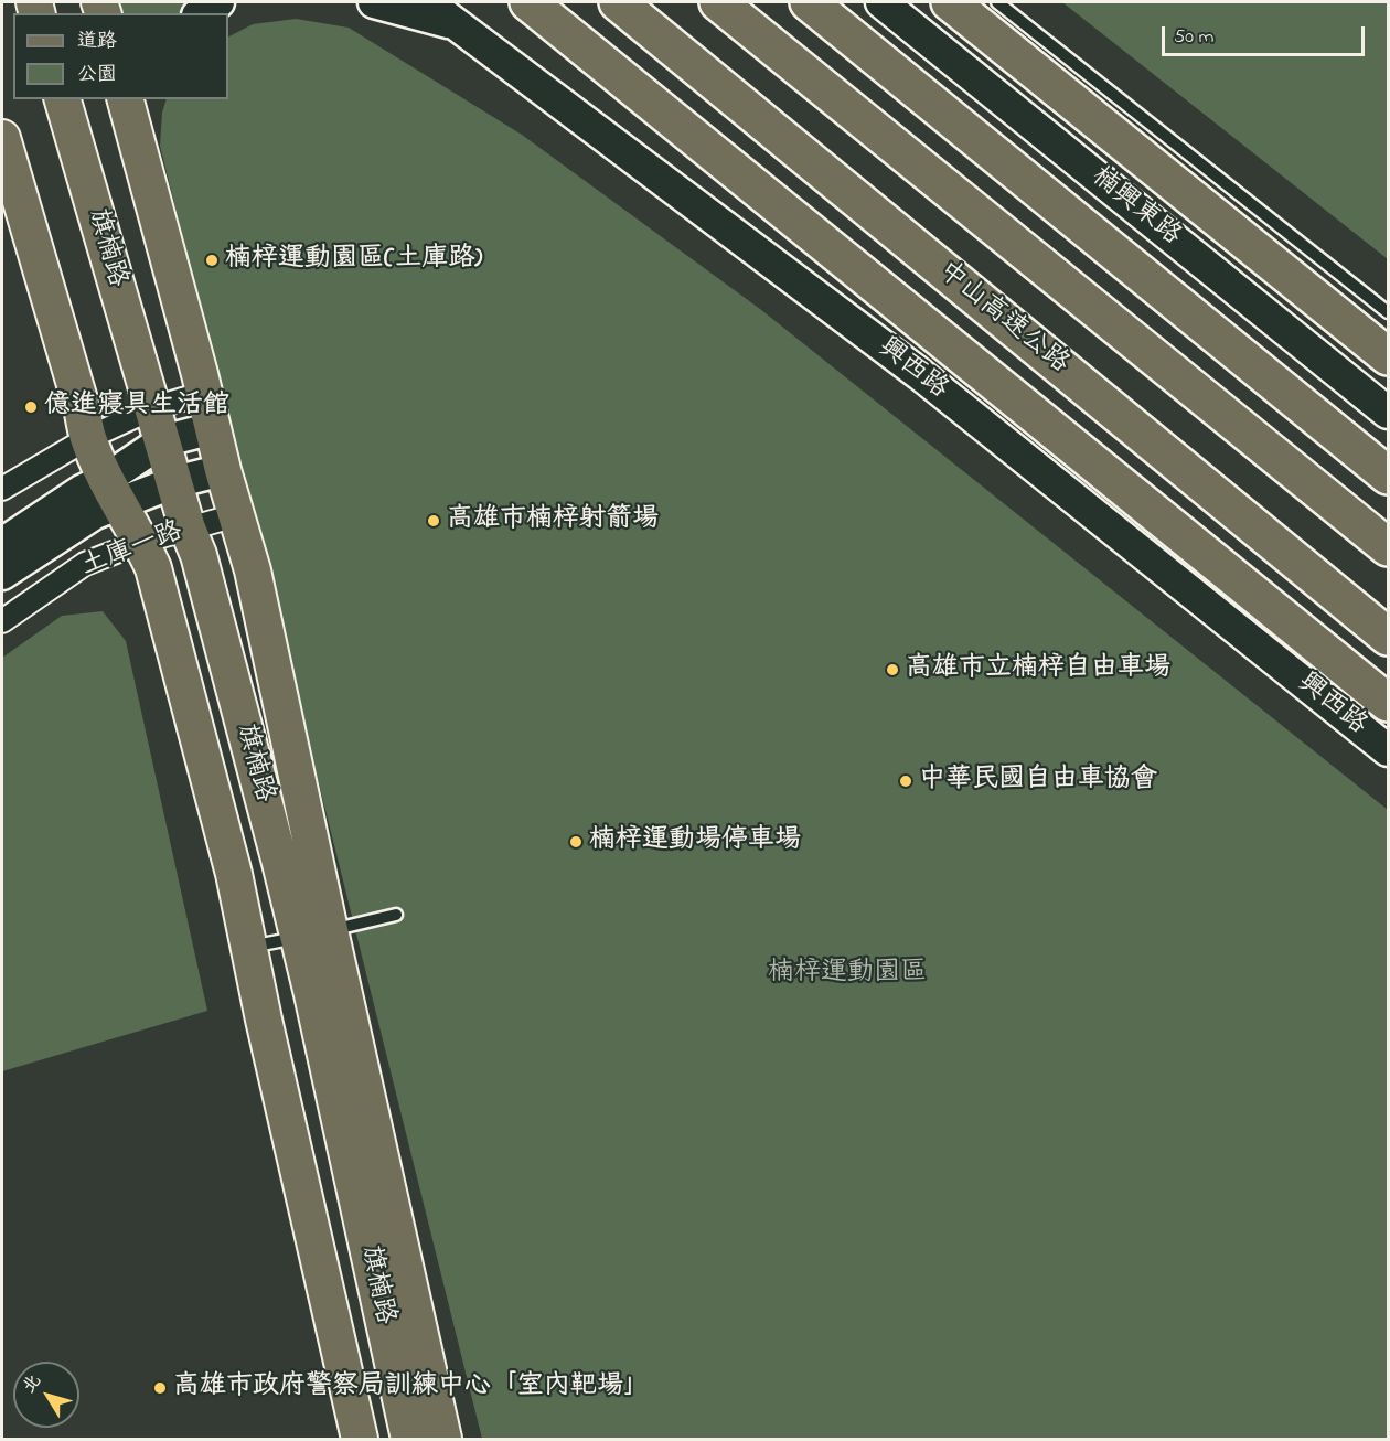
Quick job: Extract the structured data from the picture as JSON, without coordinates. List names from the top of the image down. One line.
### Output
{"streets":{"highway":["中山高速公路"],"main road":["旗楠路"],"street":["楠興東路","興西路","土庫一路"]},"crossings":[["旗楠路","土庫一路"]],"parks":["楠梓運動園區"],"places":["楠梓運動園區(土庫路)","億進寢具生活館","高雄市楠梓射箭場","高雄市立楠梓自由車場","中華民國自由車協會","楠梓運動場停車場","高雄市政府警察局訓練中心「室內靶場」"],"legend":["道路","公園"],"scale_bar":"50 m","north":"top left"}
